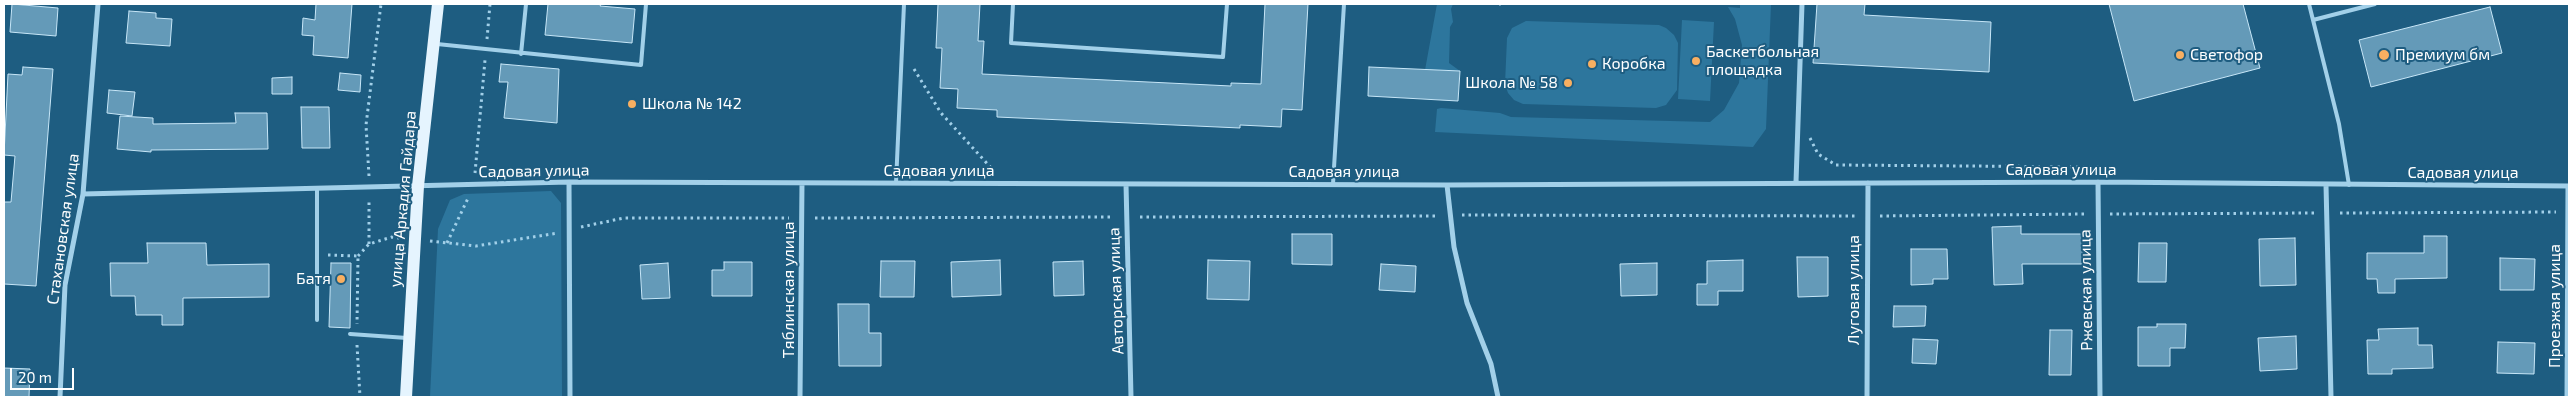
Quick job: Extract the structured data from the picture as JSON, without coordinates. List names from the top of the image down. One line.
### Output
{"streets":{"main road":["улица Аркадия Гайдара"],"street":["Садовая улица","Стахановская улица","Тяблинская улица","Луговая улица","Ржевская улица","Авторская улица","Проезжая улица"]},"crossings":[["Садовая улица","улица Аркадия Гайдара"],["Садовая улица","Стахановская улица"],["Садовая улица","Тяблинская улица"],["Садовая улица","Луговая улица"],["Садовая улица","Ржевская улица"],["Садовая улица","Авторская улица"],["Садовая улица","Проезжая улица"]],"places":["Светофор","Премиум бм","Баскетбольная площадка","Коробка","Школа № 58","Школа № 142","Батя"],"scale_bar":"20 m"}
